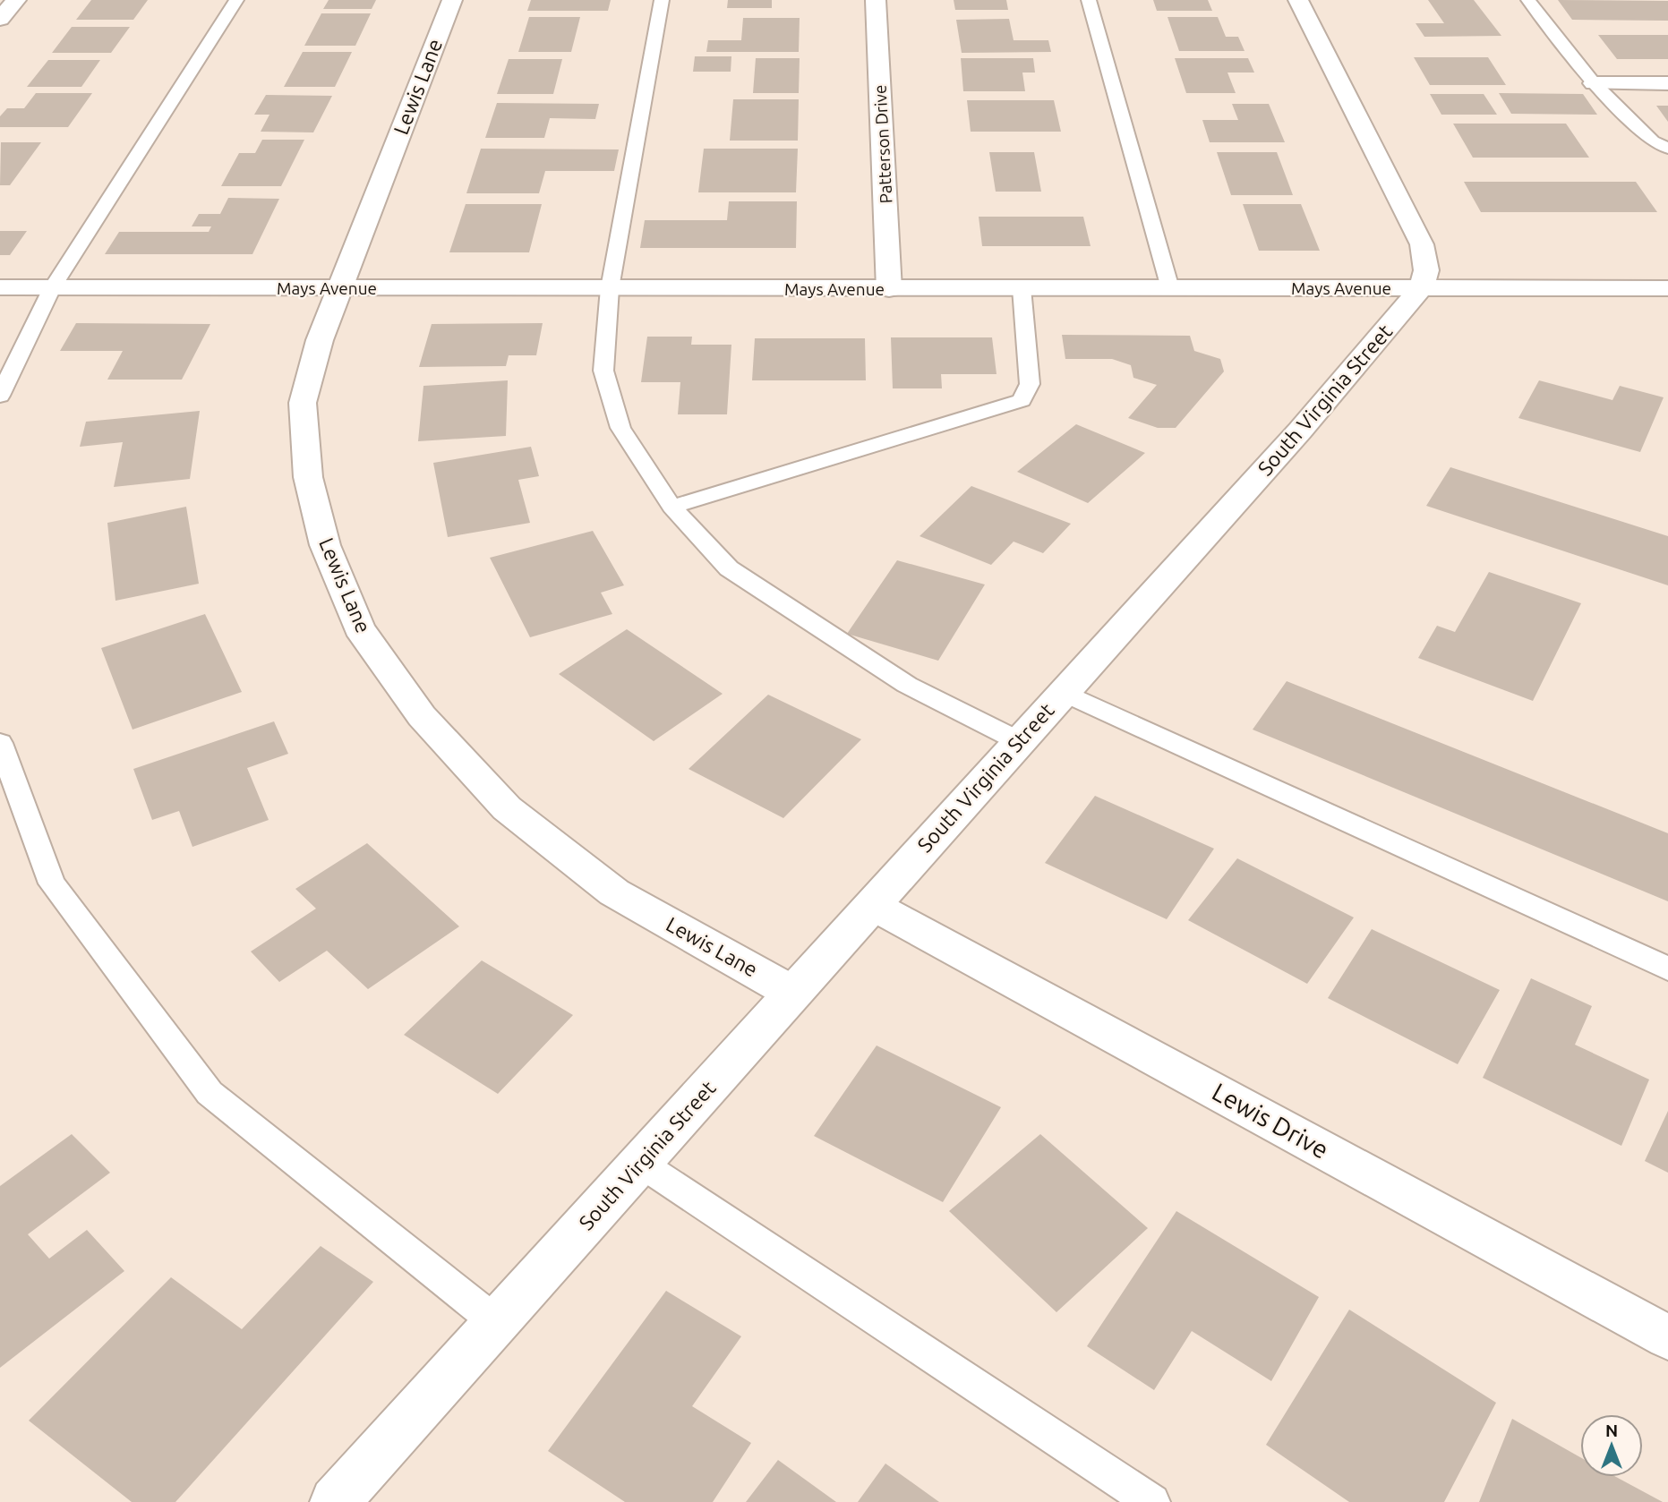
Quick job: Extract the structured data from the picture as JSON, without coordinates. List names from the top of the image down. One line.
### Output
{"streets":{"street":["Lewis Lane","Patterson Drive","Mays Avenue","South Virginia Street","Lewis Drive"]},"crossings":[["Lewis Lane","Mays Avenue"],["Lewis Lane","South Virginia Street"],["Patterson Drive","Mays Avenue"],["Mays Avenue","South Virginia Street"],["South Virginia Street","Lewis Drive"]],"north":"top"}
